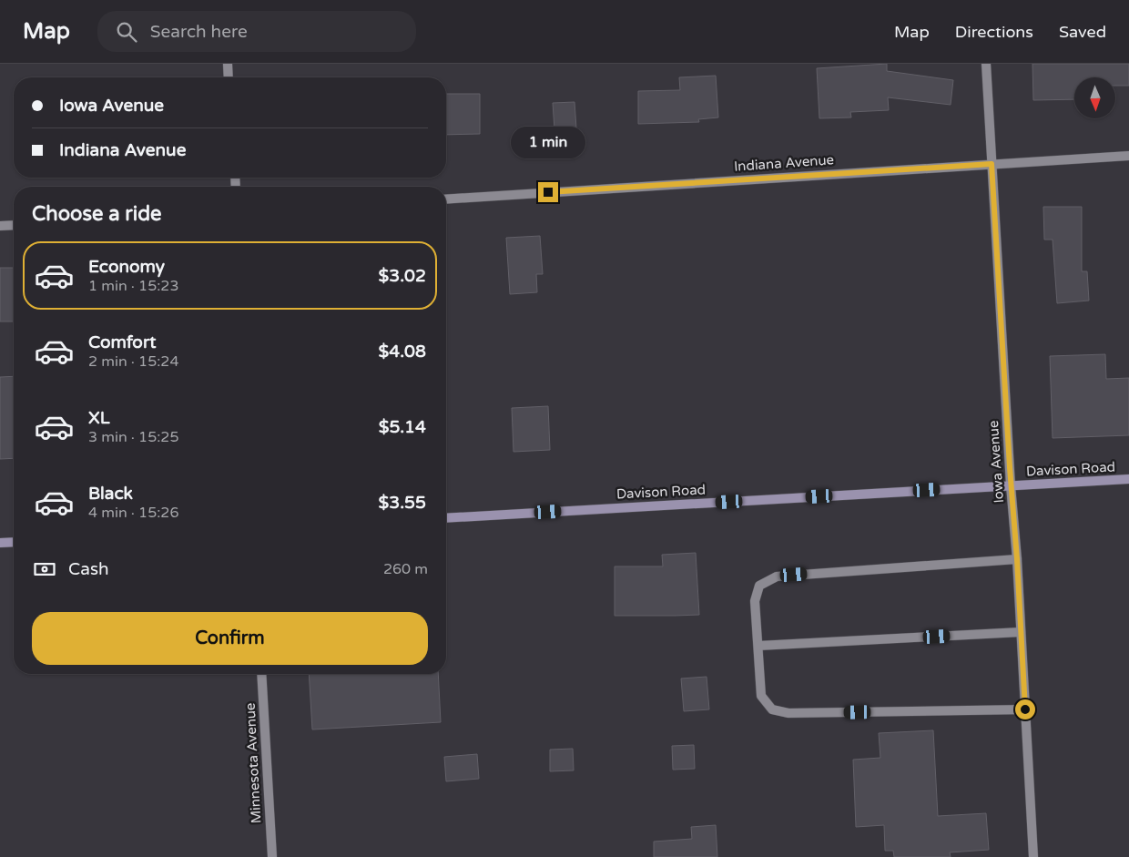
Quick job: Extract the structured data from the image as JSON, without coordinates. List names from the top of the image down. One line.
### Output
{"streets":{"main road":["Davison Road"],"street":["Indiana Avenue","Iowa Avenue","Minnesota Avenue"]},"crossings":[["Indiana Avenue","Iowa Avenue"],["Iowa Avenue","Davison Road"]],"north":"bottom","page":{"header":"Map","search":"Search here","nav":["Map","Directions","Saved"],"banner":["Iowa Avenue","Indiana Avenue"],"bubble":"1 min","heading":"Choose a ride","list":[{"name":"Economy","note":"1 min · 15:23","value":"$3.02"},{"name":"Comfort","note":"2 min · 15:24","value":"$4.08"},{"name":"XL","note":"3 min · 15:25","value":"$5.14"},{"name":"Black","note":"4 min · 15:26","value":"$3.55"}],"pay":["Cash","260 m"],"buttons":"Confirm"}}
